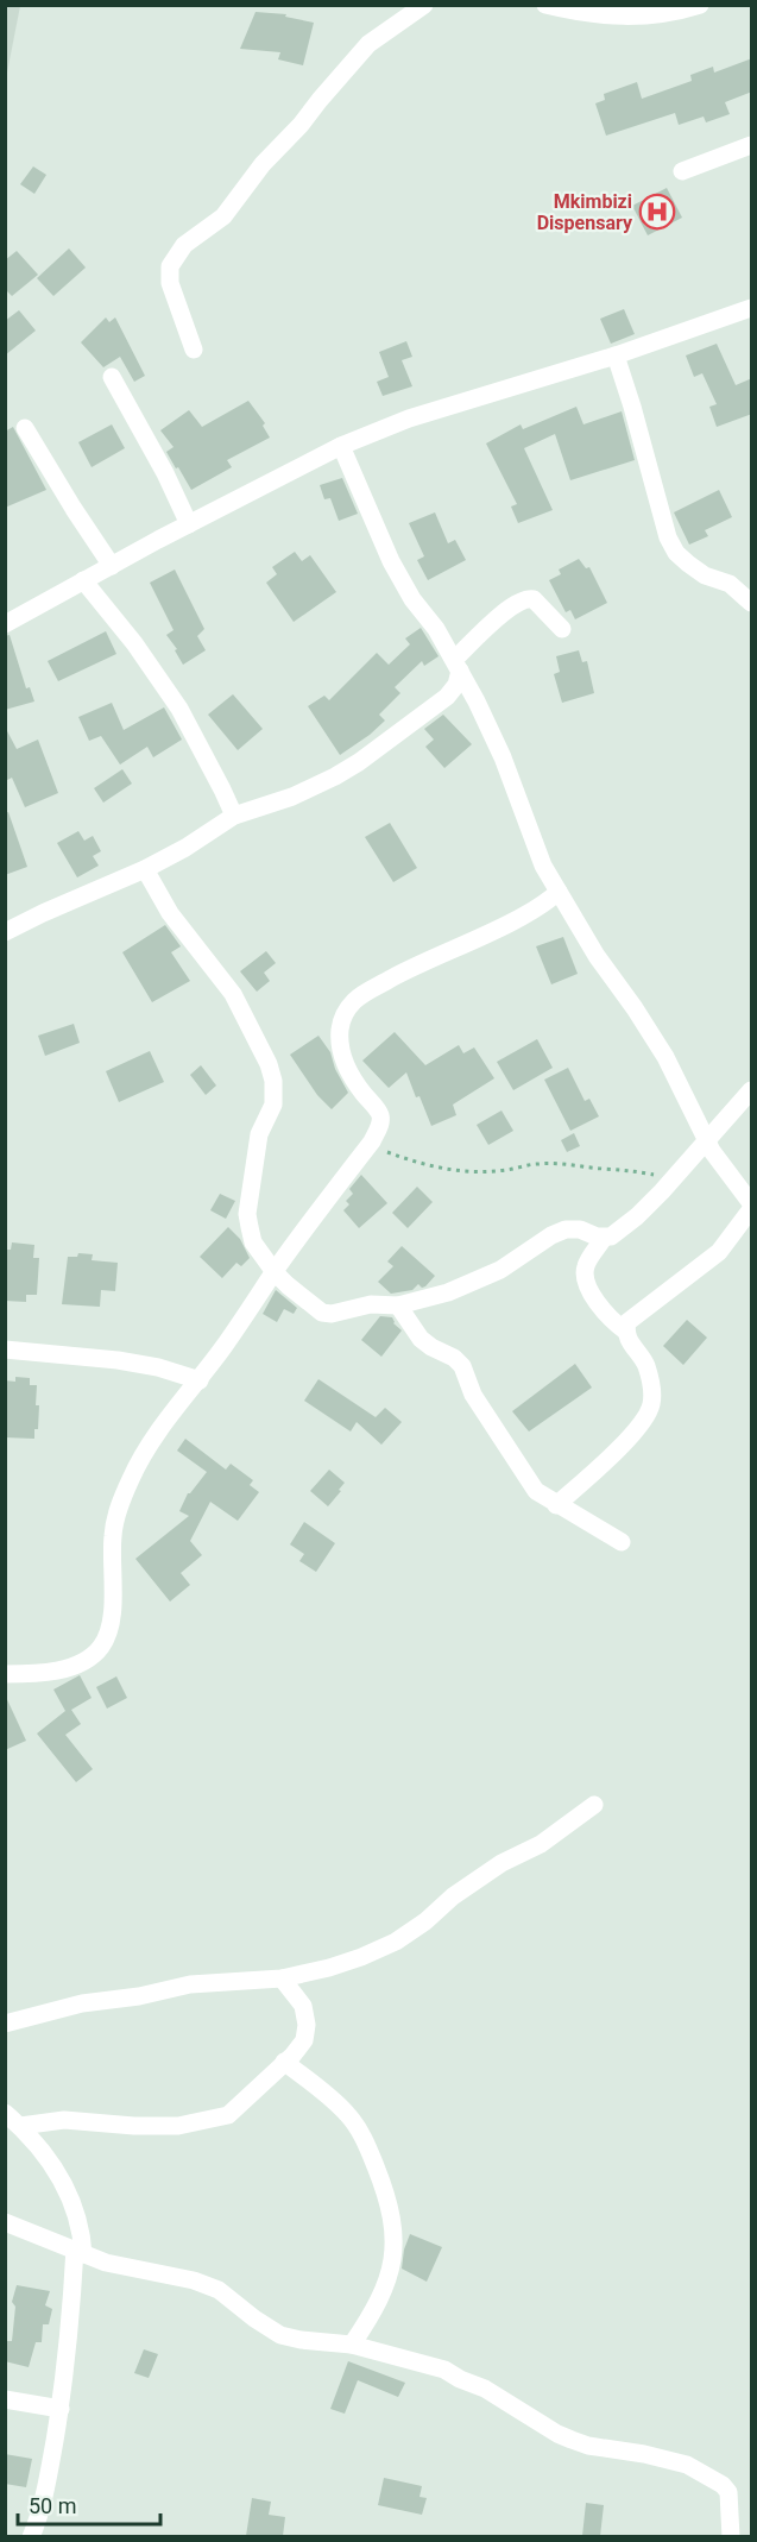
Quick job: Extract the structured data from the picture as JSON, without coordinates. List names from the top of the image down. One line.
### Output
{"places":{"hospital":["Mkimbizi Dispensary"]},"scale_bar":"50 m"}
